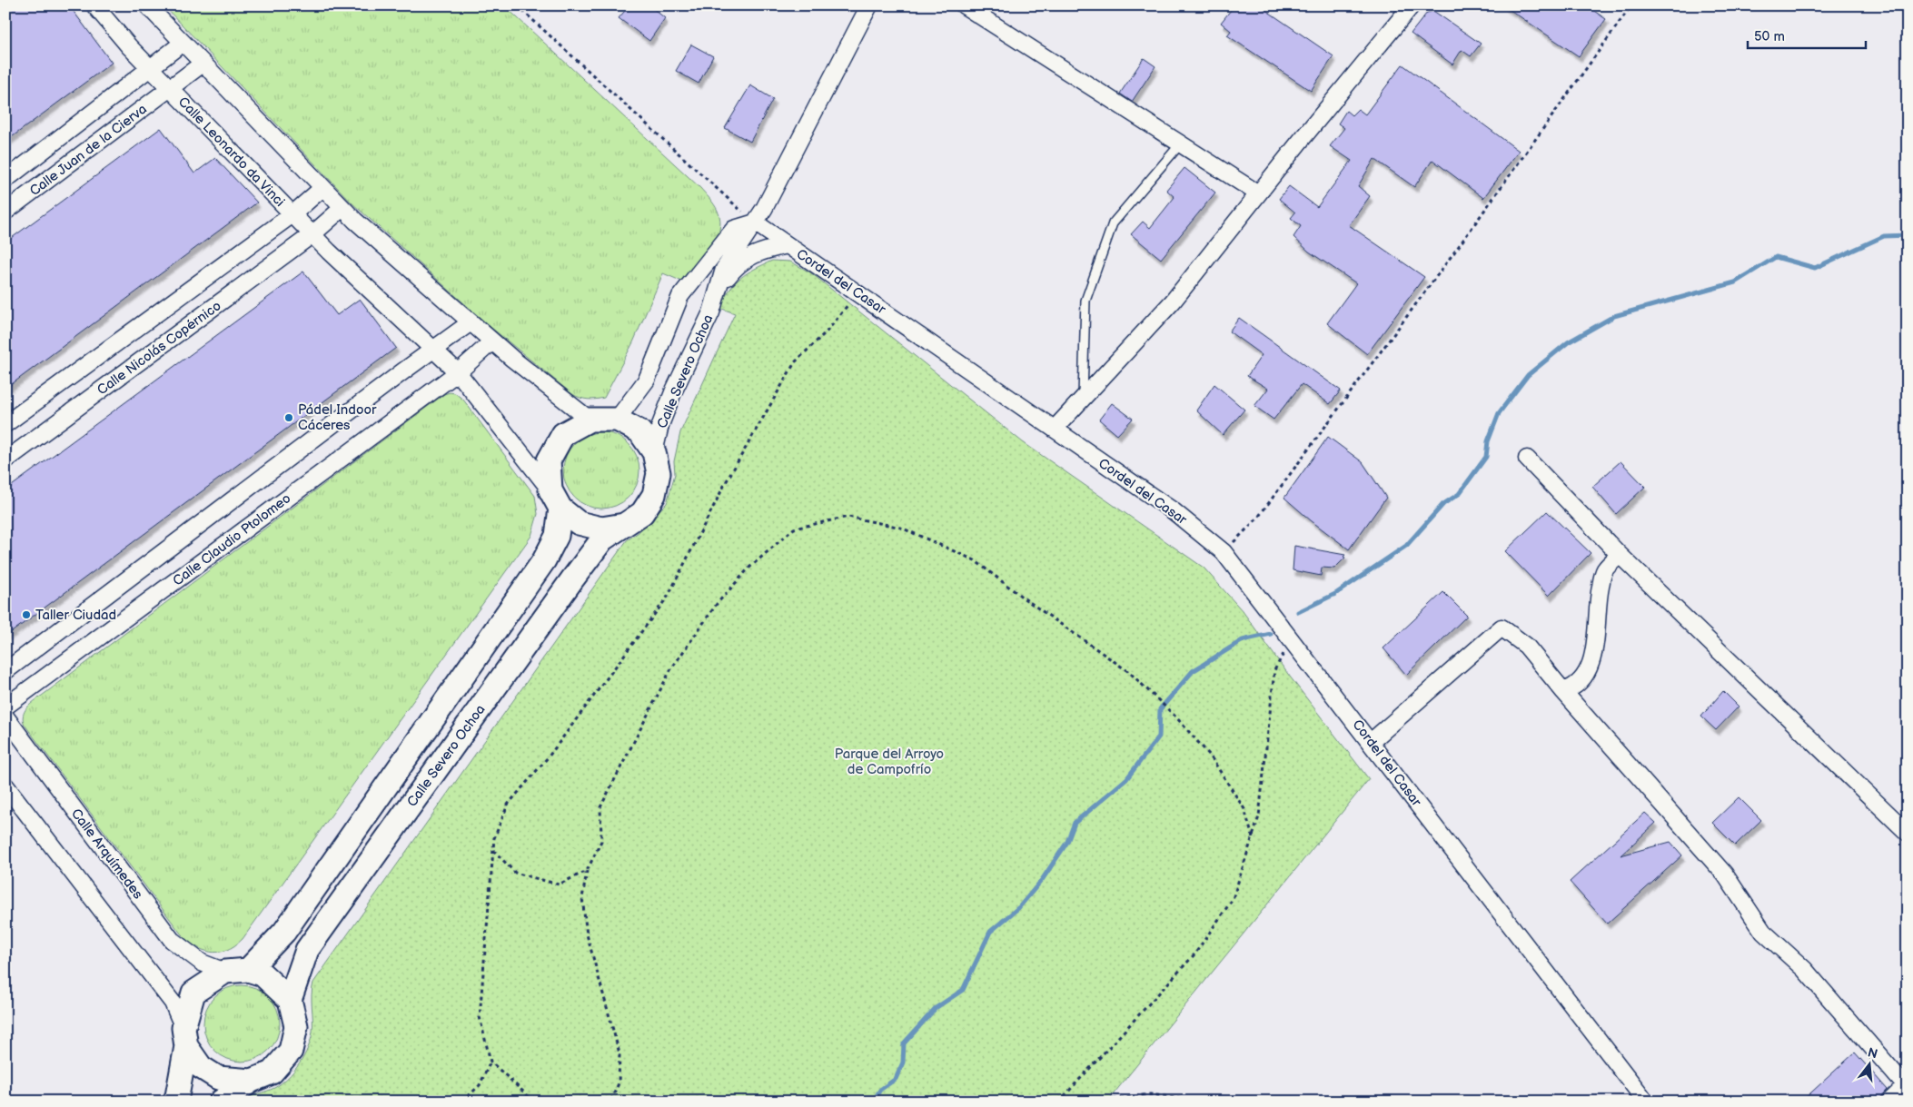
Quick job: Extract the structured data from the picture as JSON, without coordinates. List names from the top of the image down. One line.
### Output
{"streets":{"main road":["Calle Severo Ochoa"],"street":["Calle Juan de la Cierva","Calle Leonardo da Vinci","Cordel del Casar","Calle Nicolás Copérnico","Calle Claudio Ptolomeo","Calle Arquímedes"]},"crossings":[["Calle Juan de la Cierva","Calle Leonardo da Vinci"],["Calle Leonardo da Vinci","Calle Nicolás Copérnico"],["Calle Leonardo da Vinci","Calle Severo Ochoa"],["Calle Leonardo da Vinci","Calle Claudio Ptolomeo"],["Cordel del Casar","Calle Severo Ochoa"],["Calle Severo Ochoa","Calle Arquímedes"]],"parks":["Parque del Arroyo de Campofrío"],"places":["Pádel Indoor Cáceres","Taller Ciudad"],"scale_bar":"50 m","north":"top"}
